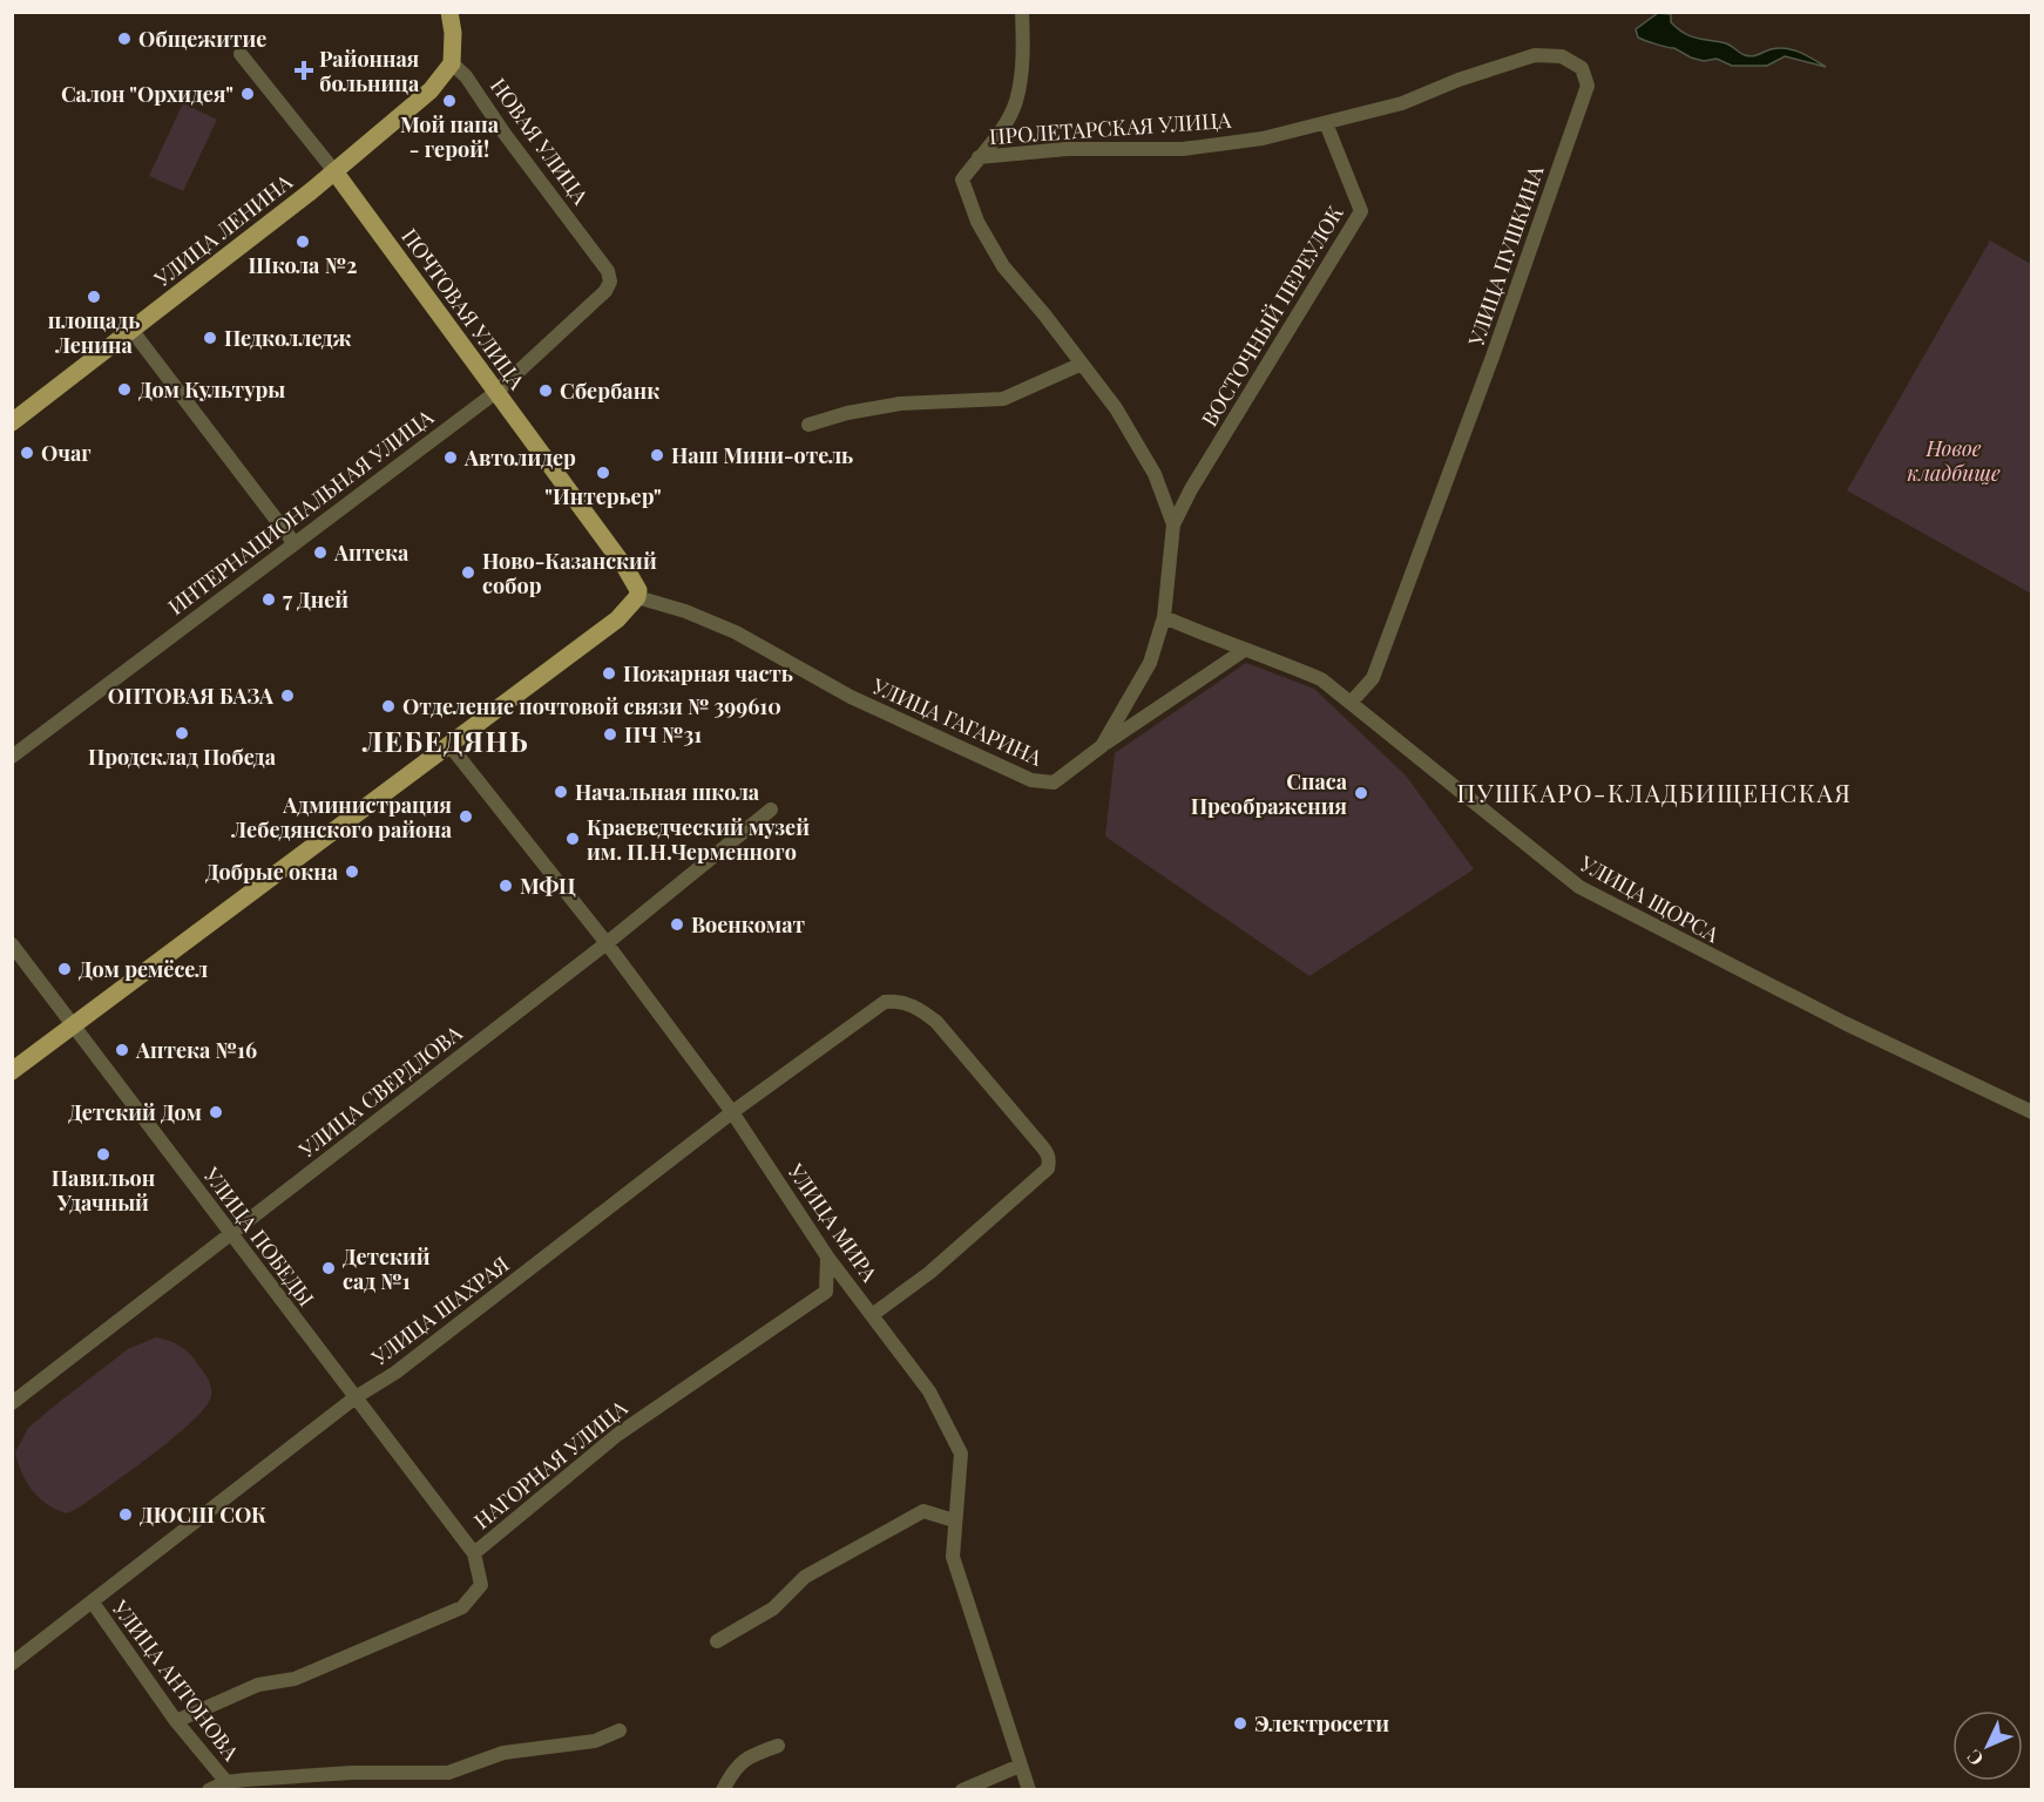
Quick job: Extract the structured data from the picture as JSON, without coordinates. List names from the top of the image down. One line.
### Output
{"streets":{"main road":["УЛИЦА ЛЕНИНА","ПОЧТОВАЯ УЛИЦА"],"street":["ПРОЛЕТАРСКАЯ УЛИЦА","НОВАЯ УЛИЦА","УЛИЦА ПУШКИНА","ВОСТОЧНЫЙ ПЕРЕУЛОК","ИНТЕРНАЦИОНАЛЬНАЯ УЛИЦА","УЛИЦА ГАГАРИНА","УЛИЦА ЩОРСА","УЛИЦА СВЕРДЛОВА","УЛИЦА МИРА","УЛИЦА ПОБЕДЫ","УЛИЦА ШАХРАЯ","НАГОРНАЯ УЛИЦА","УЛИЦА АНТОНОВА"]},"crossings":[["ПРОЛЕТАРСКАЯ УЛИЦА","УЛИЦА ПУШКИНА"],["ПРОЛЕТАРСКАЯ УЛИЦА","ВОСТОЧНЫЙ ПЕРЕУЛОК"],["ПРОЛЕТАРСКАЯ УЛИЦА","УЛИЦА ГАГАРИНА"],["НОВАЯ УЛИЦА","УЛИЦА ЛЕНИНА"],["НОВАЯ УЛИЦА","ИНТЕРНАЦИОНАЛЬНАЯ УЛИЦА"],["УЛИЦА ЛЕНИНА","ПОЧТОВАЯ УЛИЦА"],["УЛИЦА ПУШКИНА","ВОСТОЧНЫЙ ПЕРЕУЛОК"],["УЛИЦА ПУШКИНА","УЛИЦА ЩОРСА"],["ПОЧТОВАЯ УЛИЦА","ИНТЕРНАЦИОНАЛЬНАЯ УЛИЦА"],["ПОЧТОВАЯ УЛИЦА","УЛИЦА ГАГАРИНА"],["ВОСТОЧНЫЙ ПЕРЕУЛОК","УЛИЦА ГАГАРИНА"],["УЛИЦА ГАГАРИНА","УЛИЦА ЩОРСА"],["УЛИЦА СВЕРДЛОВА","УЛИЦА МИРА"],["УЛИЦА СВЕРДЛОВА","УЛИЦА ПОБЕДЫ"],["УЛИЦА МИРА","УЛИЦА ШАХРАЯ"],["УЛИЦА МИРА","НАГОРНАЯ УЛИЦА"],["УЛИЦА ПОБЕДЫ","УЛИЦА ШАХРАЯ"],["УЛИЦА ПОБЕДЫ","НАГОРНАЯ УЛИЦА"],["УЛИЦА ШАХРАЯ","УЛИЦА АНТОНОВА"],["НАГОРНАЯ УЛИЦА","УЛИЦА АНТОНОВА"]],"districts":["ЛЕБЕДЯНЬ","ПУШКАРО-КЛАДБИЩЕНСКАЯ"],"parks":["Новое кладбище"],"places":{"other":["Общежитие","Салон \"Орхидея\"","Мой папа - герой!","Школа №2","площадь Ленина","Педколледж","Дом Культуры","Сбербанк","Очаг","Наш Мини-отель","Автолидер","\"Интерьер\"","Аптека","Ново-Казанский собор","7 Дней","Пожарная часть","ОПТОВАЯ БАЗА","Отделение почтовой связи № 399610","Продсклад Победа","ПЧ №31","Начальная школа","Спаса Преображения","Администрация Лебедянского района","Краеведческий музей им. П.Н.Черменного","Добрые окна","МФЦ","Военкомат","Дом ремёсел","Аптека №16","Детский Дом","Павильон Удачный","Детский сад №1","ДЮСШ СОК","Электросети"],"health":["Районная больница"]},"north":"bottom left"}
